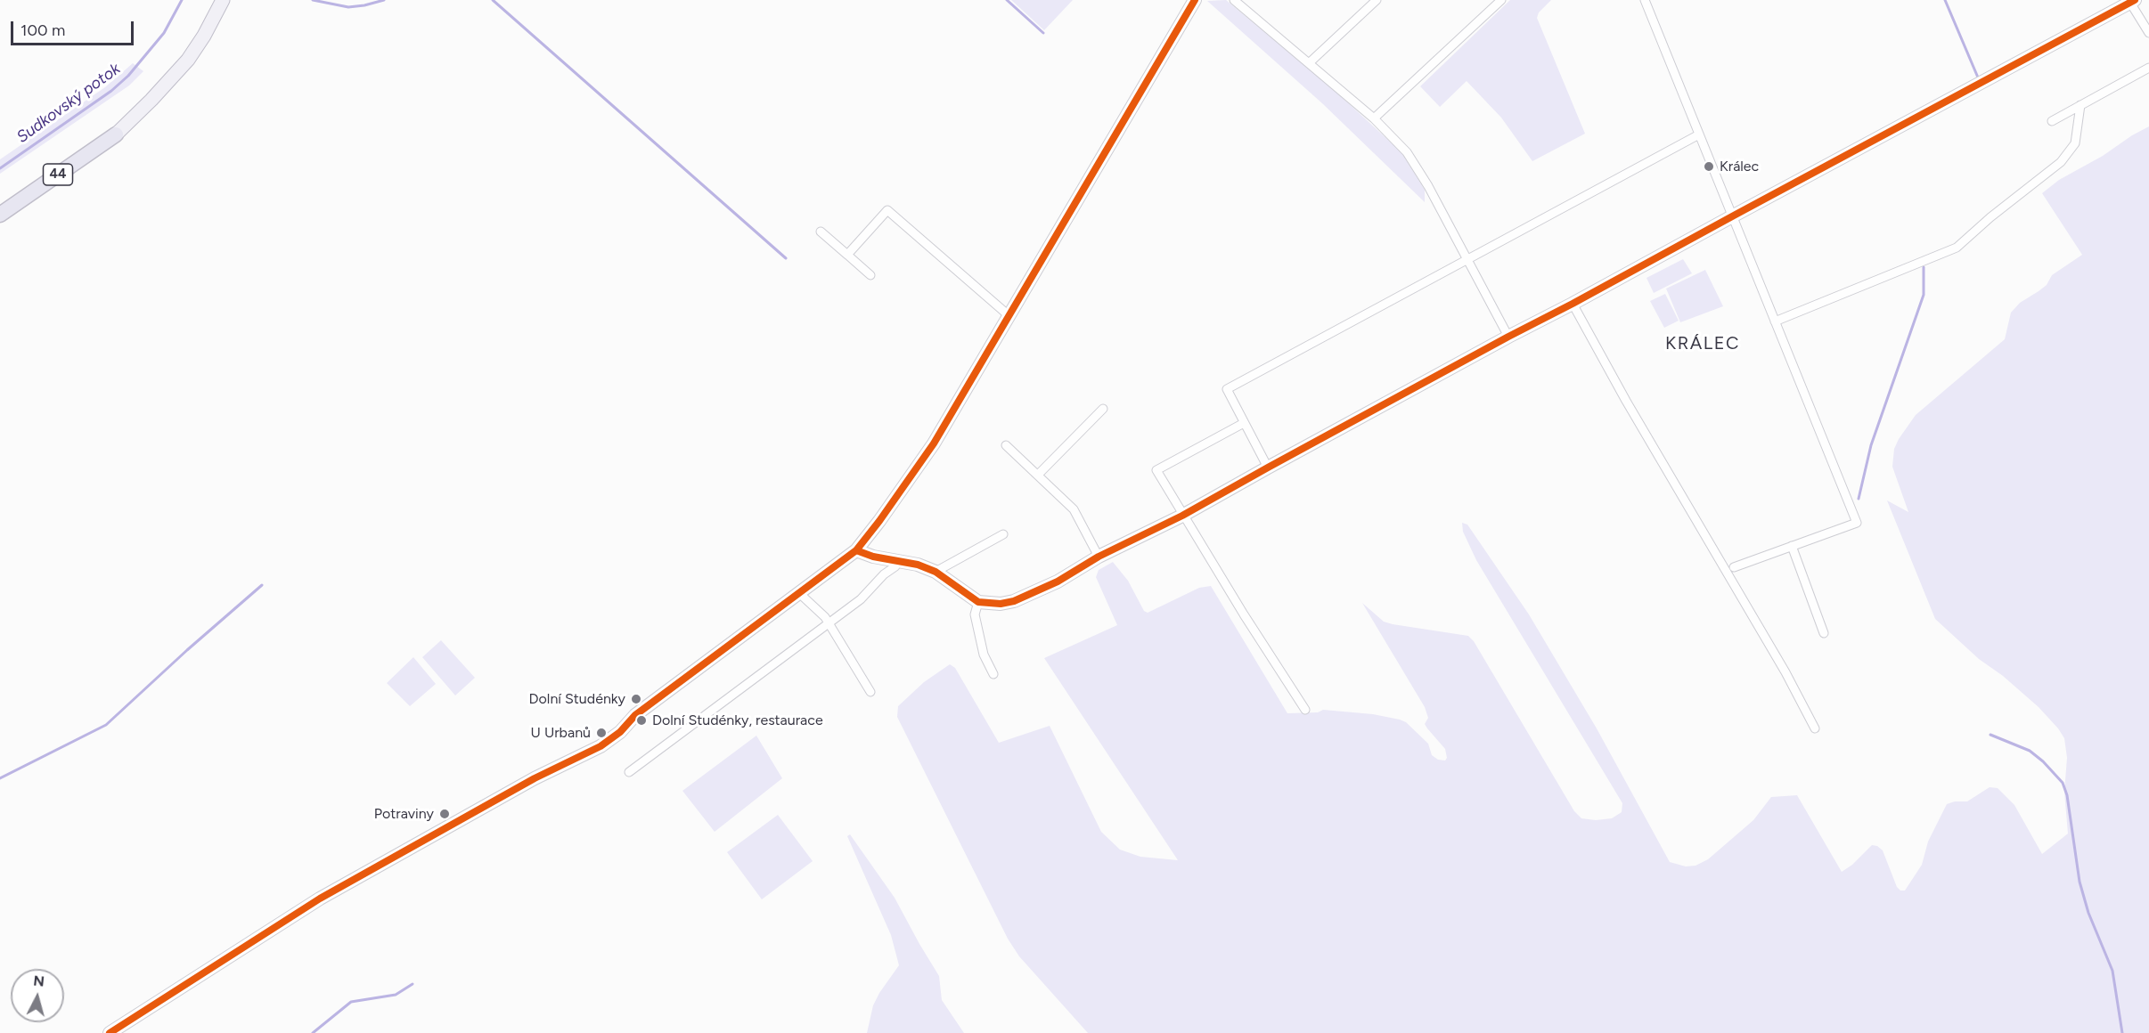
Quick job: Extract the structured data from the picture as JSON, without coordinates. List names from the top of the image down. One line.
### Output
{"streets":{"highway":["44"]},"districts":["KRÁLEC"],"water":["Sudkovský potok"],"places":["Králec","Dolní Studénky","Dolní Studénky, restaurace","U Urbanů","Potraviny"],"scale_bar":"100 m","north":"top"}
